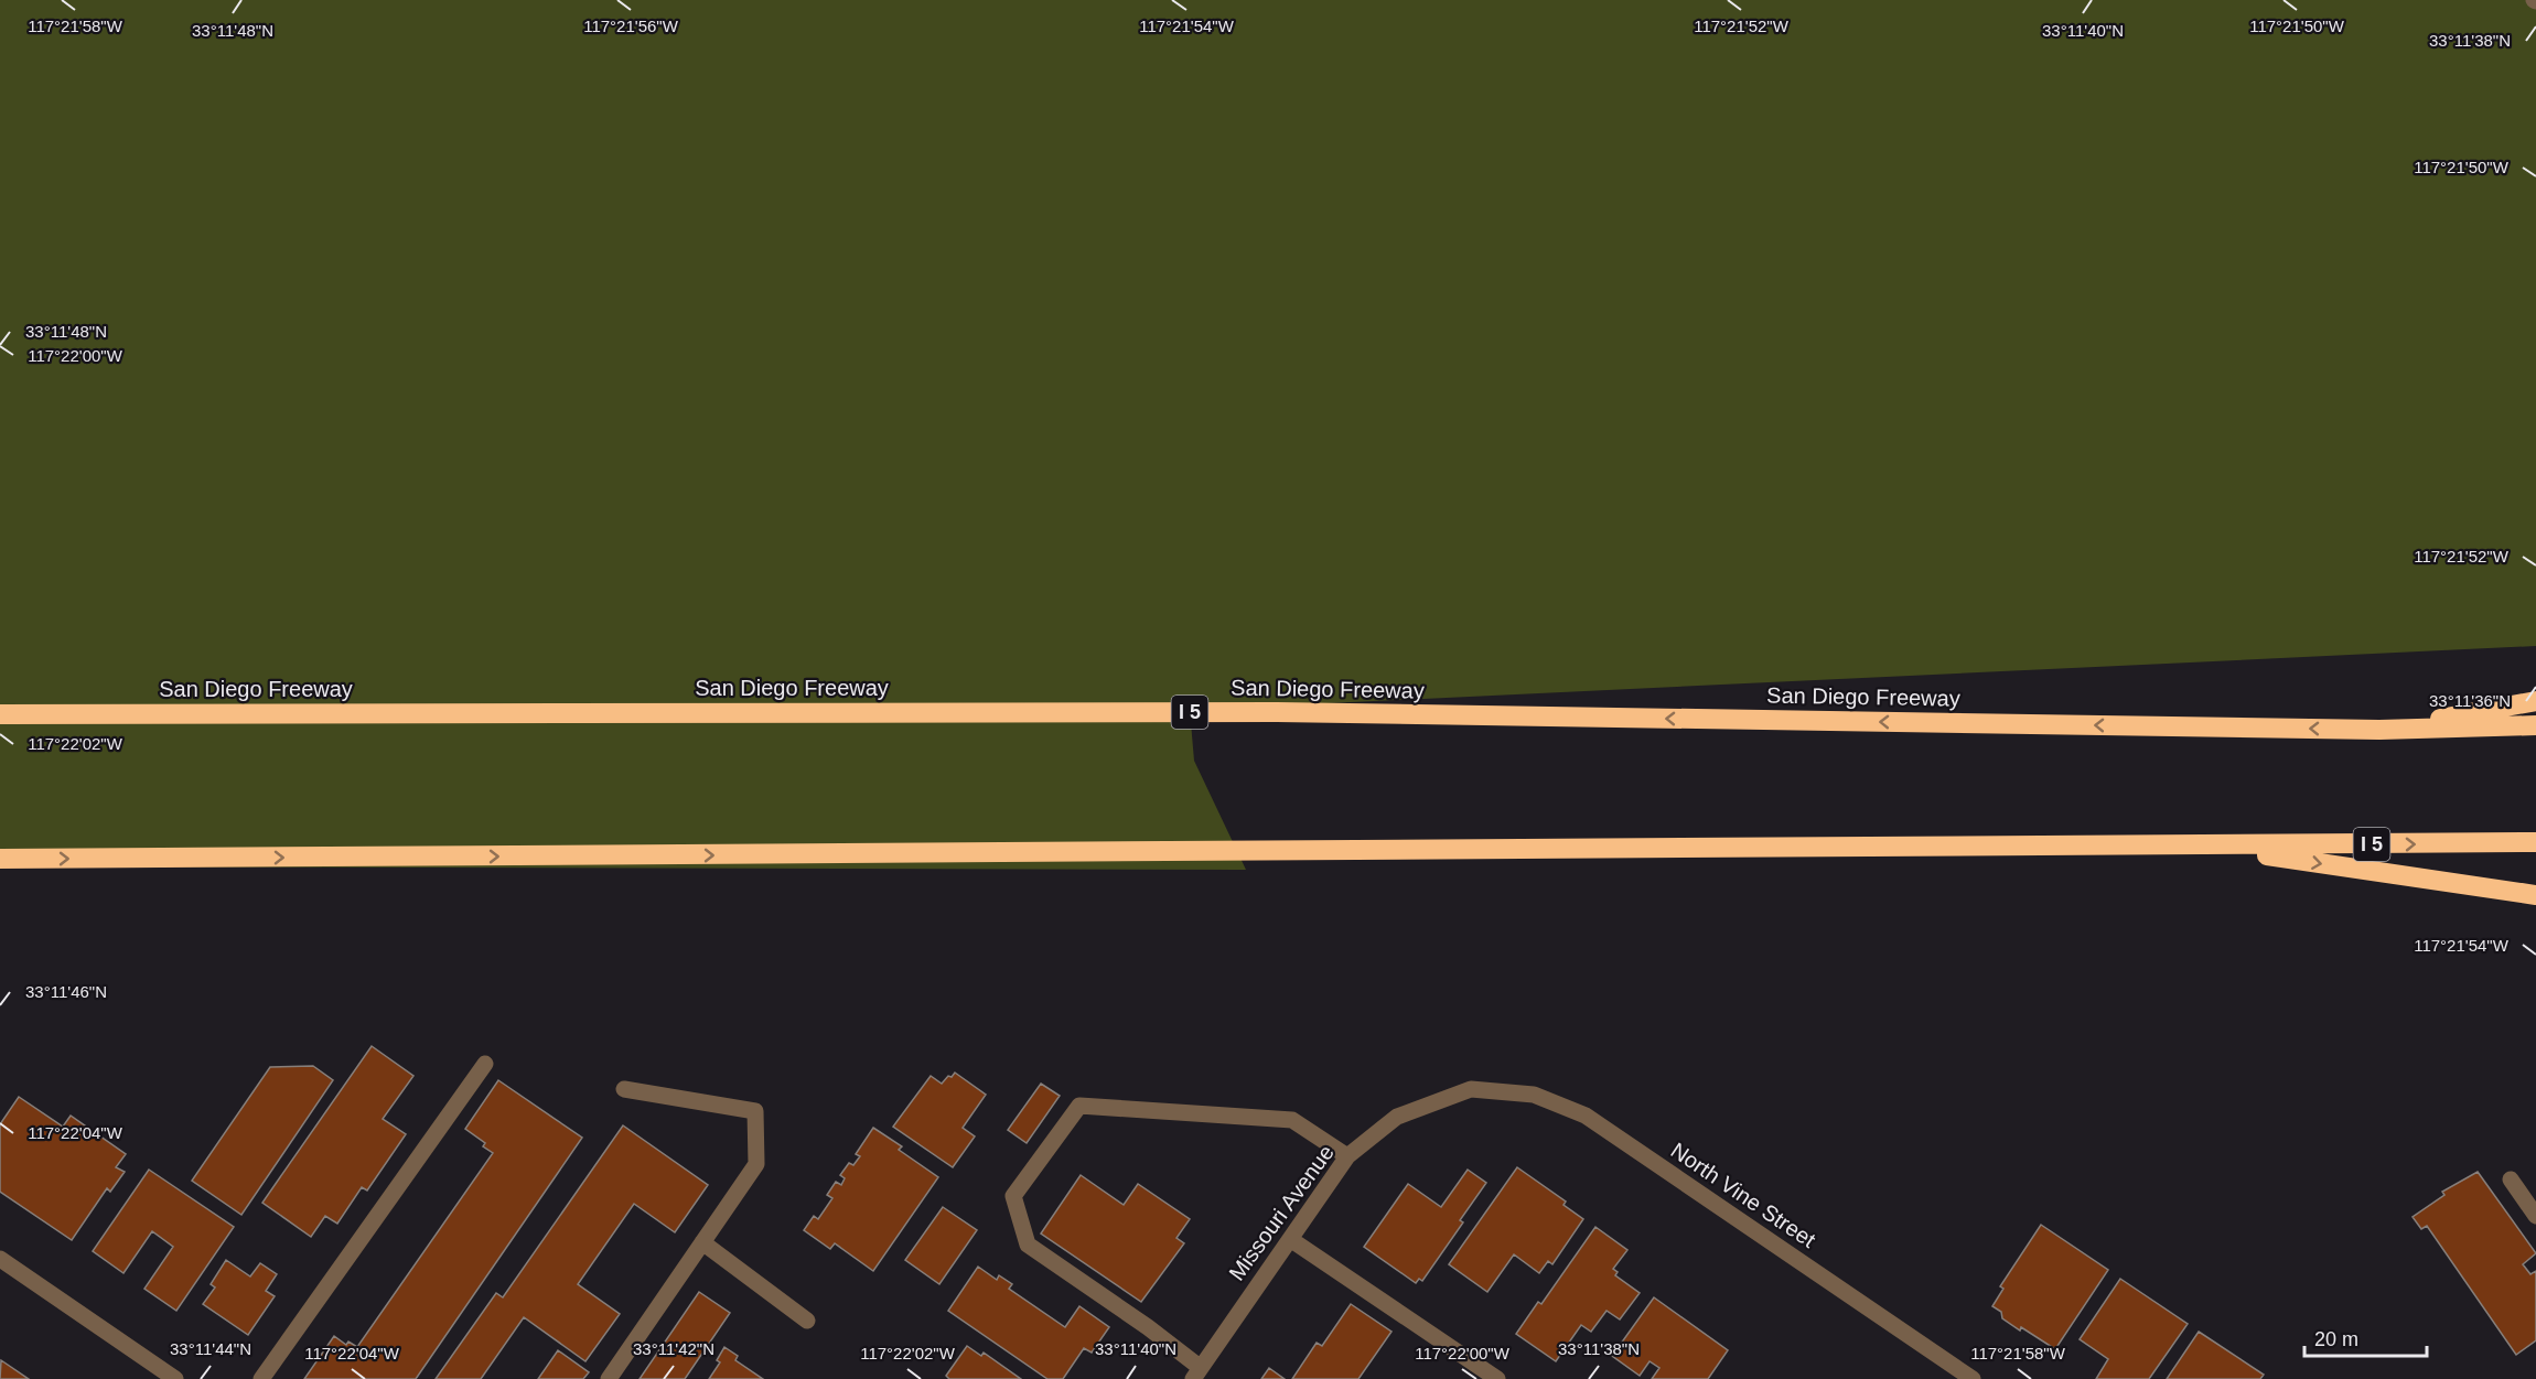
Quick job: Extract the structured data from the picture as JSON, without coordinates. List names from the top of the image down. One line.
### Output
{"streets":{"highway":["San Diego Freeway","I 5"],"street":["North Vine Street","Missouri Avenue"]},"crossings":[["North Vine Street","Missouri Avenue"]],"scale_bar":"20 m","coordinates":["117°21'58\"W","117°21'56\"W","117°21'54\"W","117°21'52\"W","117°21'50\"W","33°11'48\"N","33°11'40\"N","33°11'38\"N","117°22'00\"W","33°11'36\"N","117°22'02\"W","33°11'46\"N","117°22'04\"W","33°11'44\"N","33°11'42\"N"]}
